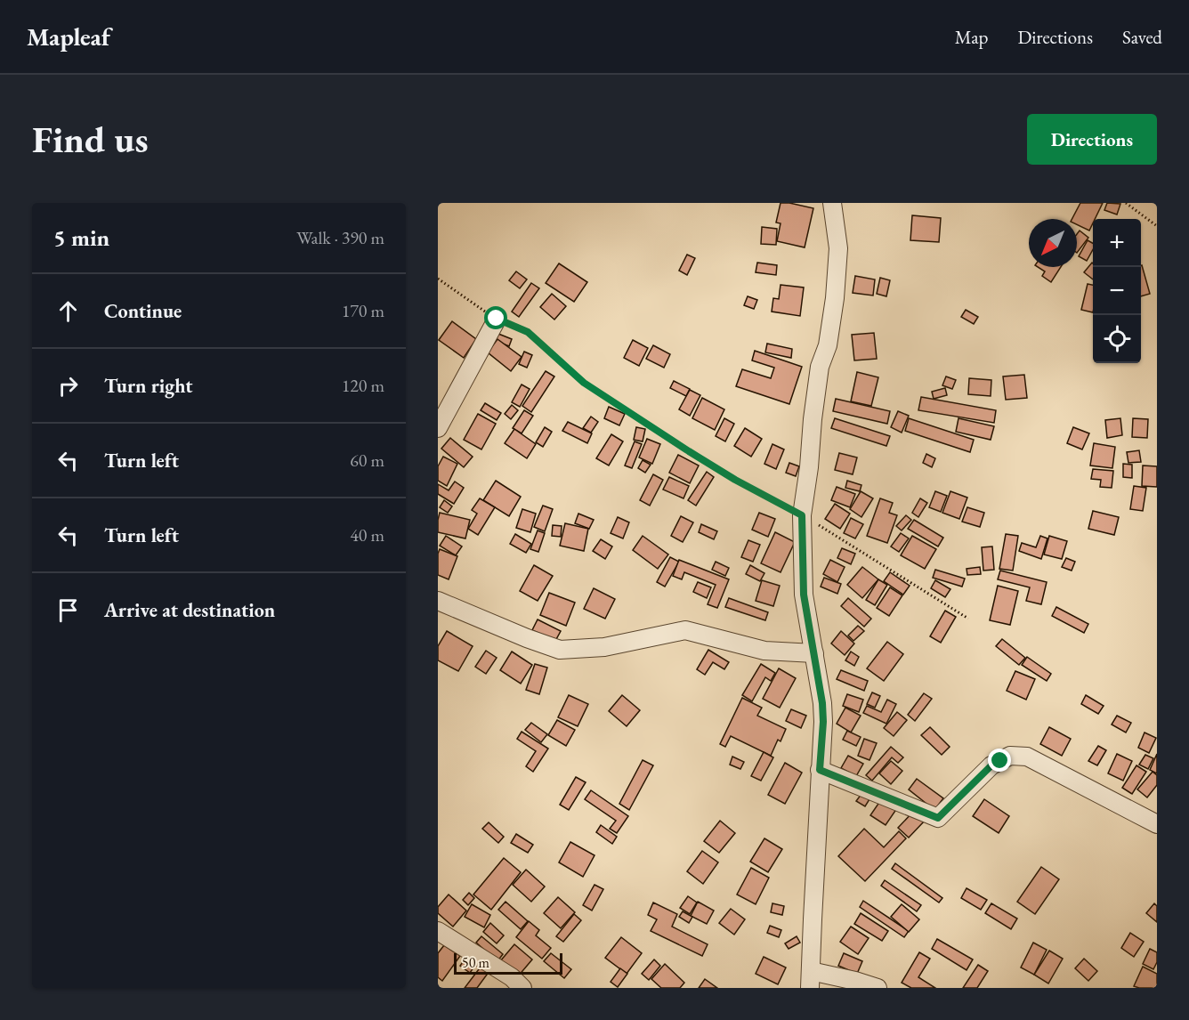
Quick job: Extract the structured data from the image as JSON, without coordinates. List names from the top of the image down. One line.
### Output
{"scale_bar":"50 m","north":"bottom left","page":{"header":"Mapleaf","nav":["Map","Directions","Saved"],"buttons":"Directions","title":"Find us","heading":["5 min","Walk · 390 m"],"map_buttons":["+","−"],"list":[["Continue","170 m"],["Turn right","120 m"],["Turn left","60 m"],["Turn left","40 m"],"Arrive at destination"],"scale":"50 m"}}
